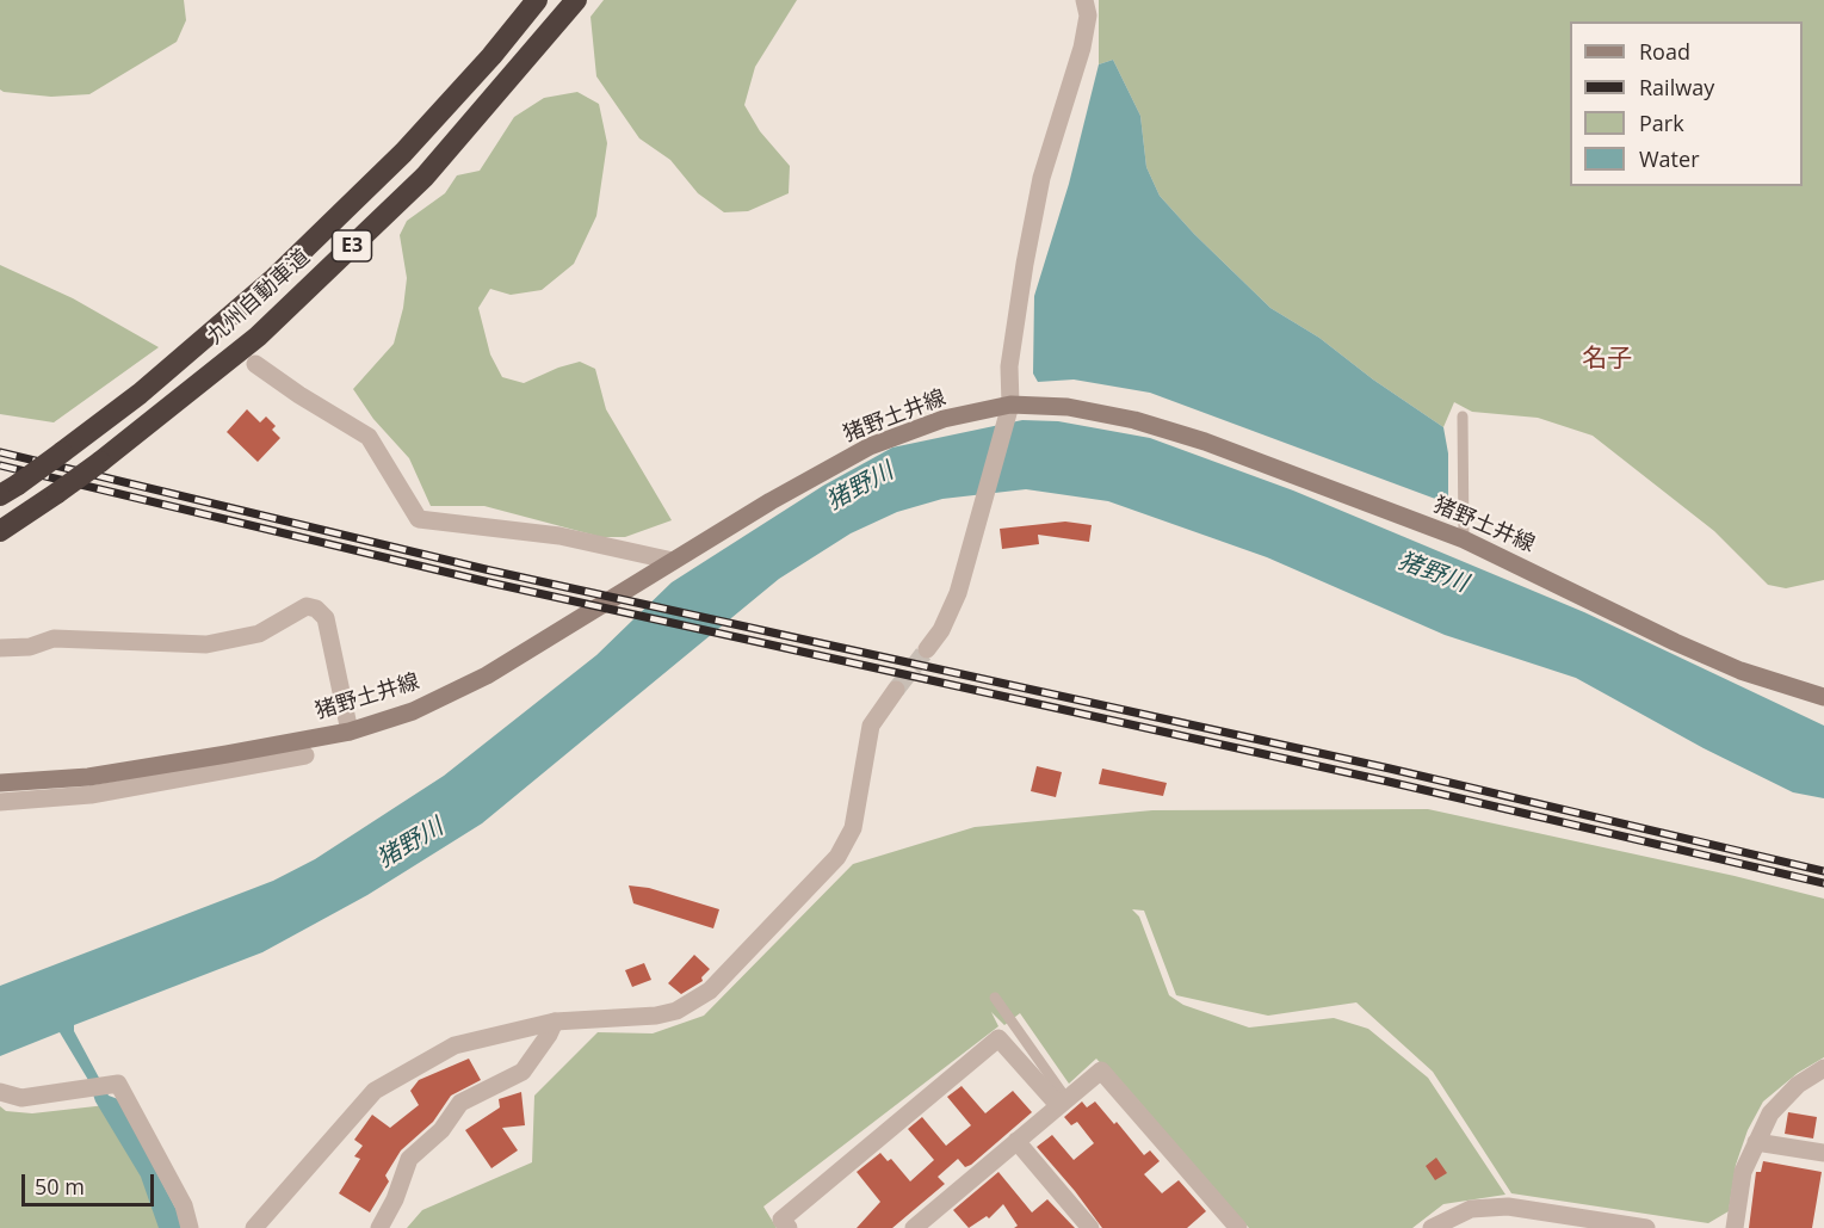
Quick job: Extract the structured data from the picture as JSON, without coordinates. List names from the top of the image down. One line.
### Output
{"streets":{"highway":["E3","九州自動車道"],"main road":["猪野土井線"]},"districts":["名子"],"water":["猪野川"],"legend":["Road","Railway","Park","Water"],"scale_bar":"50 m"}
